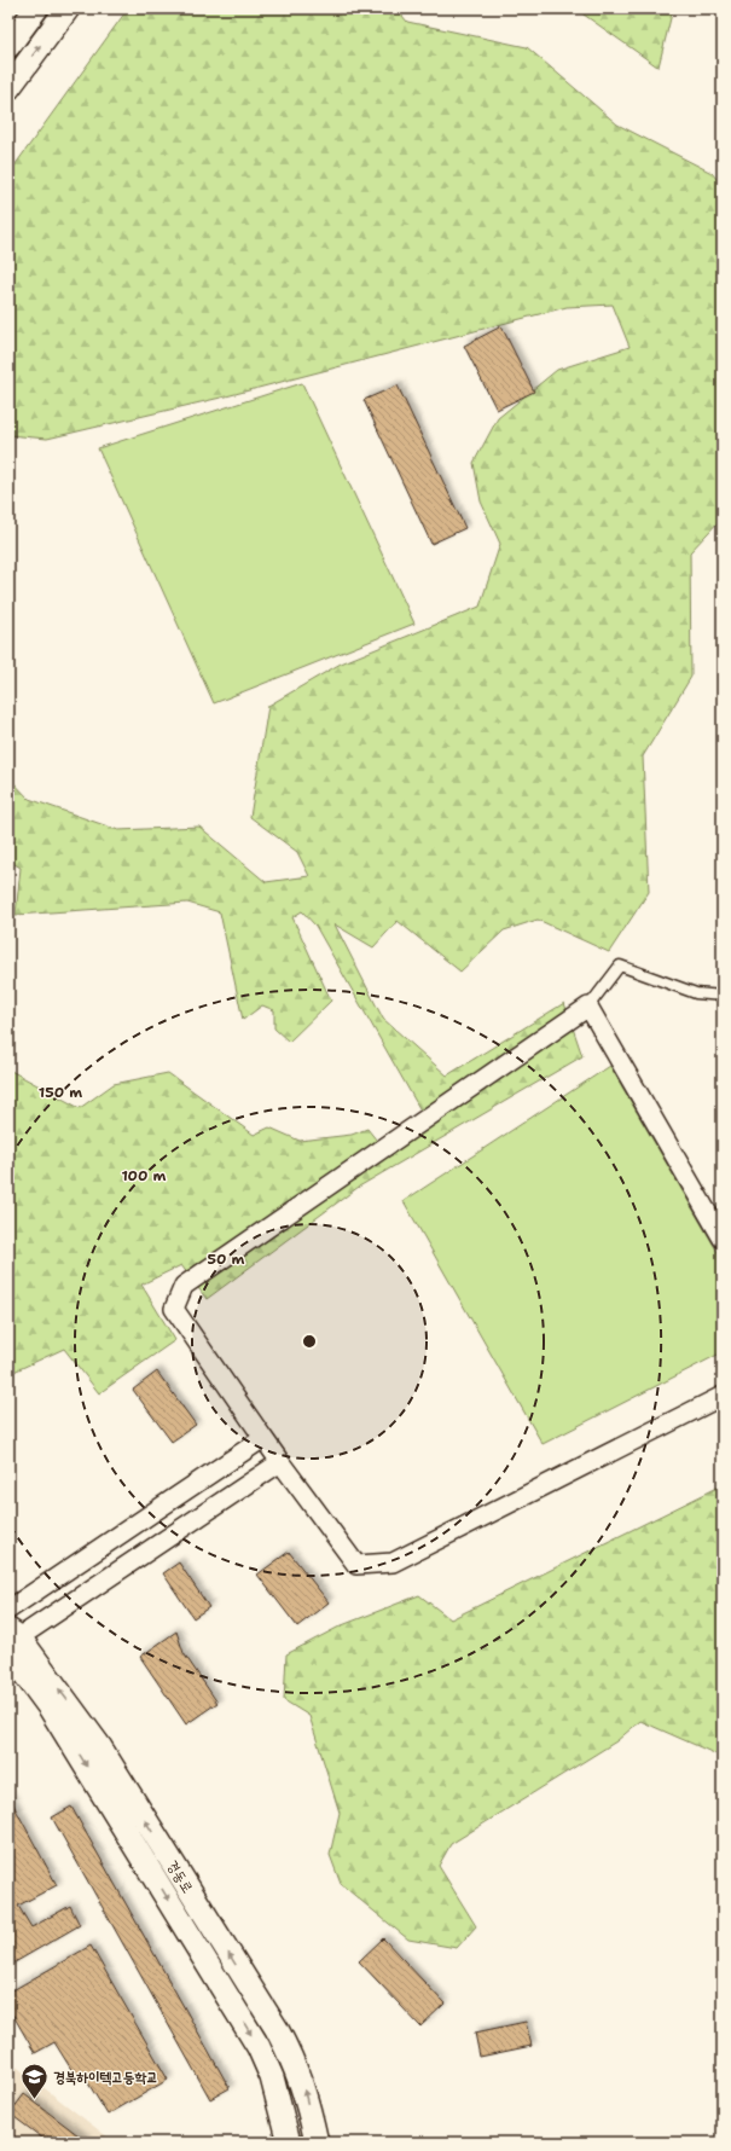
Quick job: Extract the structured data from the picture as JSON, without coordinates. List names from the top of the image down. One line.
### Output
{"streets":{"street":["경동로"]},"places":{"school or university":["경북하이텍고등학교"]},"rings":["150 m","100 m","50 m"]}
